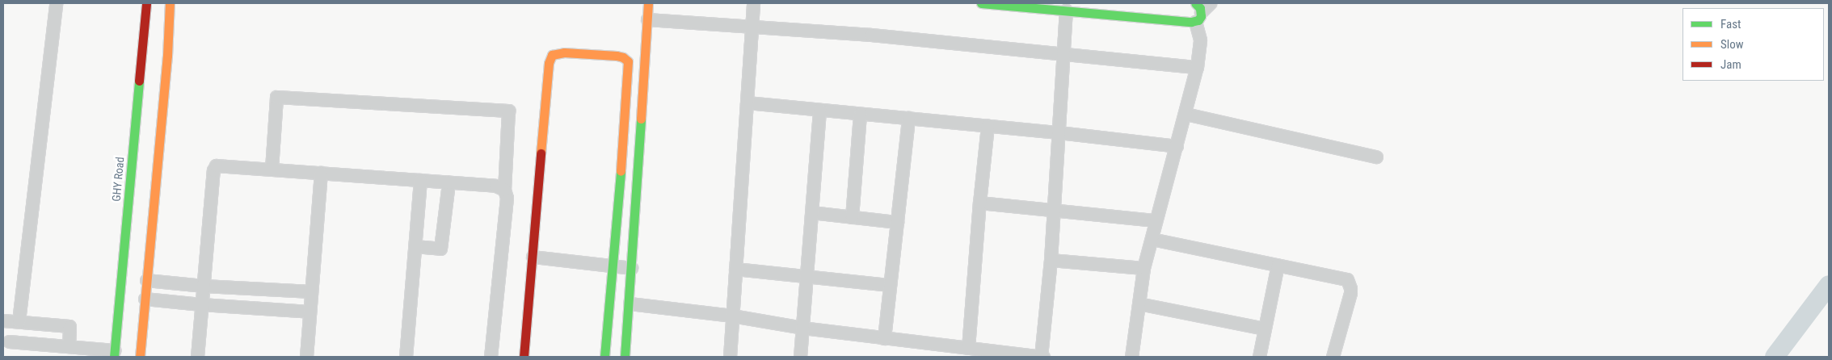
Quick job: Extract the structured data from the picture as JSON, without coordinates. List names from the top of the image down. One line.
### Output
{"streets":{"street":["GHY Road"]},"legend":["Fast","Slow","Jam"]}
